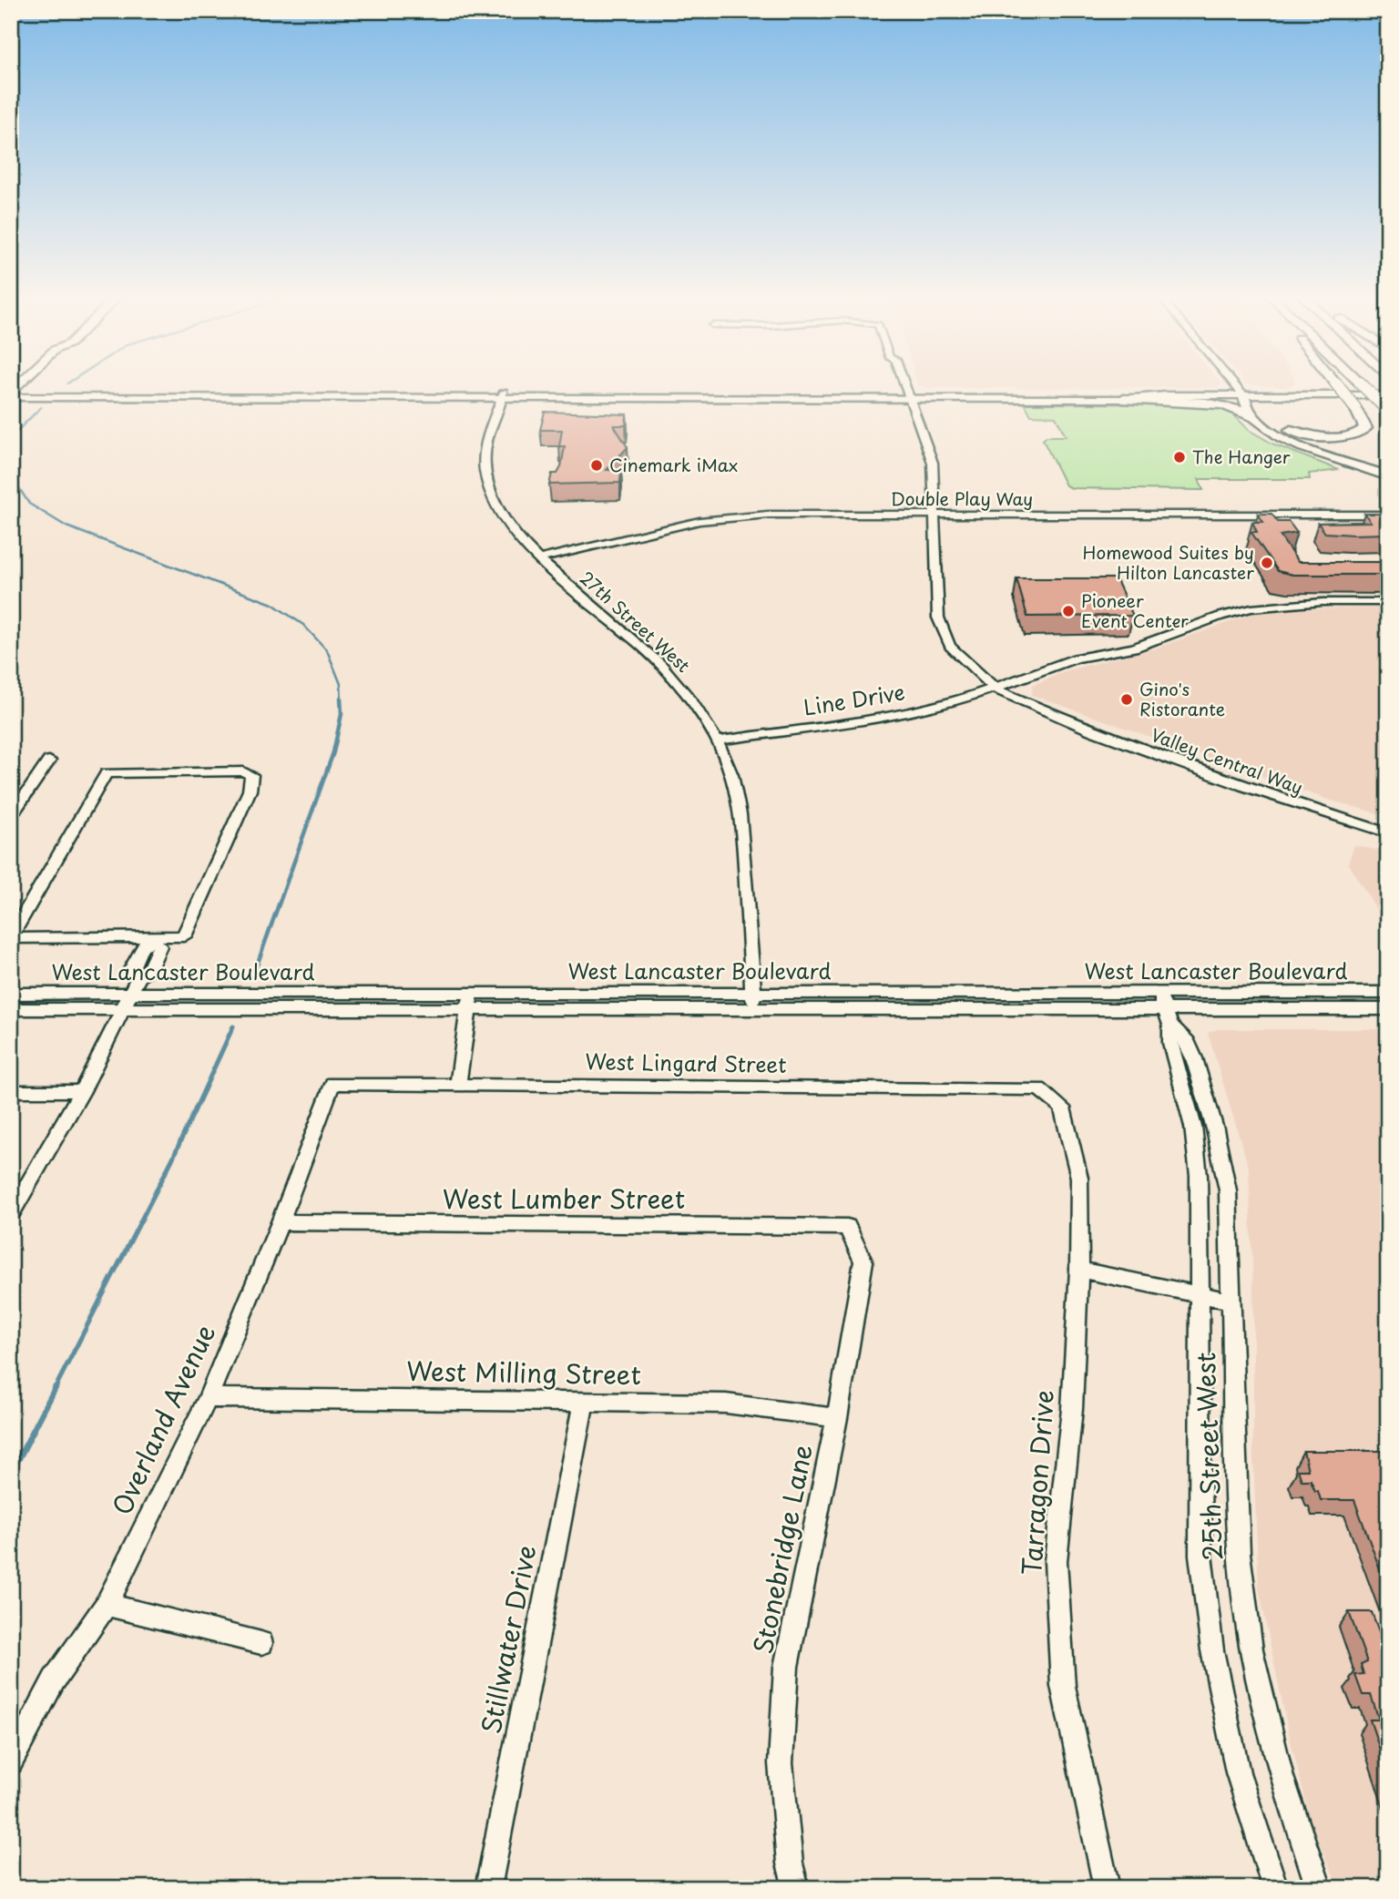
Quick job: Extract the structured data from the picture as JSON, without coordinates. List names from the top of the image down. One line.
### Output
{"streets":{"street":["Double Play Way","27th Street West","Line Drive","Valley Central Way","West Lancaster Boulevard","West Lingard Street","West Lumber Street","West Milling Street","Overland Avenue","25th Street West","Tarragon Drive","Stonebridge Lane","Stillwater Drive"]},"crossings":[["Double Play Way","27th Street West"],["Double Play Way","Valley Central Way"],["27th Street West","Line Drive"],["27th Street West","West Lancaster Boulevard"],["Line Drive","Valley Central Way"],["West Lancaster Boulevard","25th Street West"],["West Lingard Street","Overland Avenue"],["West Lingard Street","Tarragon Drive"],["West Lumber Street","Overland Avenue"],["West Lumber Street","Stonebridge Lane"],["West Milling Street","Overland Avenue"],["West Milling Street","Stonebridge Lane"],["West Milling Street","Stillwater Drive"]],"places":["The Hanger","Cinemark iMax","Homewood Suites by Hilton Lancaster","Pioneer Event Center","Gino's Ristorante"]}
